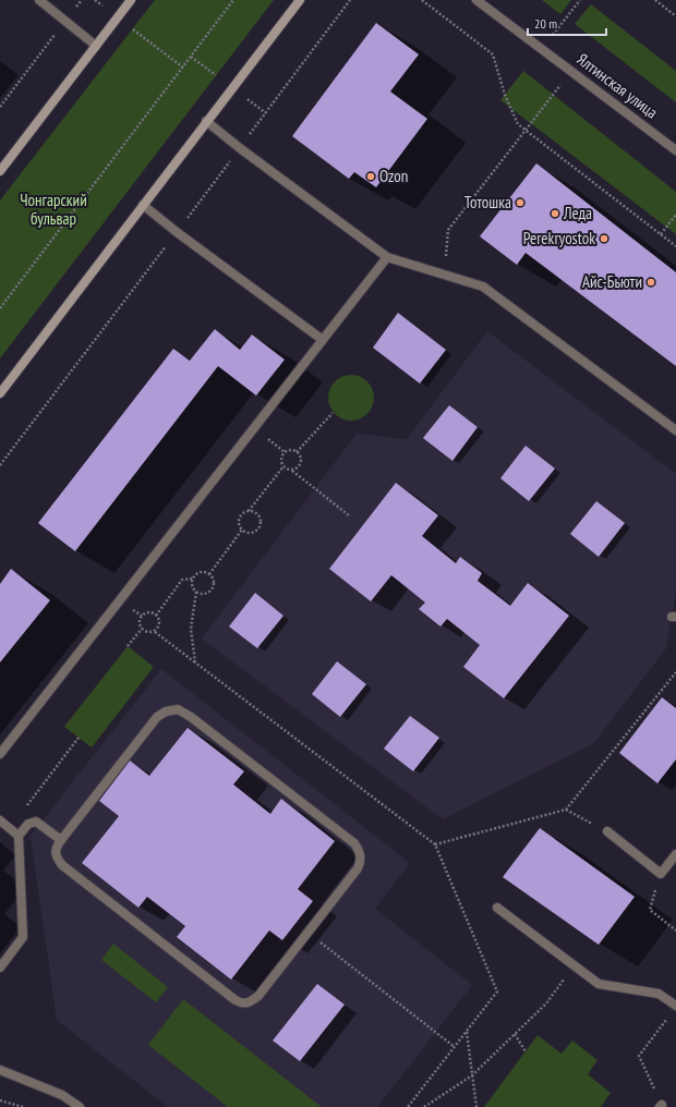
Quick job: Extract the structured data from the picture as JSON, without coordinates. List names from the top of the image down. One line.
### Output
{"streets":{"street":["Ялтинская улица"]},"parks":["Чонгарский бульвар"],"places":["Ozon","Тотошка","Леда","Perekryostok","Айс-Бьюти"],"scale_bar":"20 m"}
